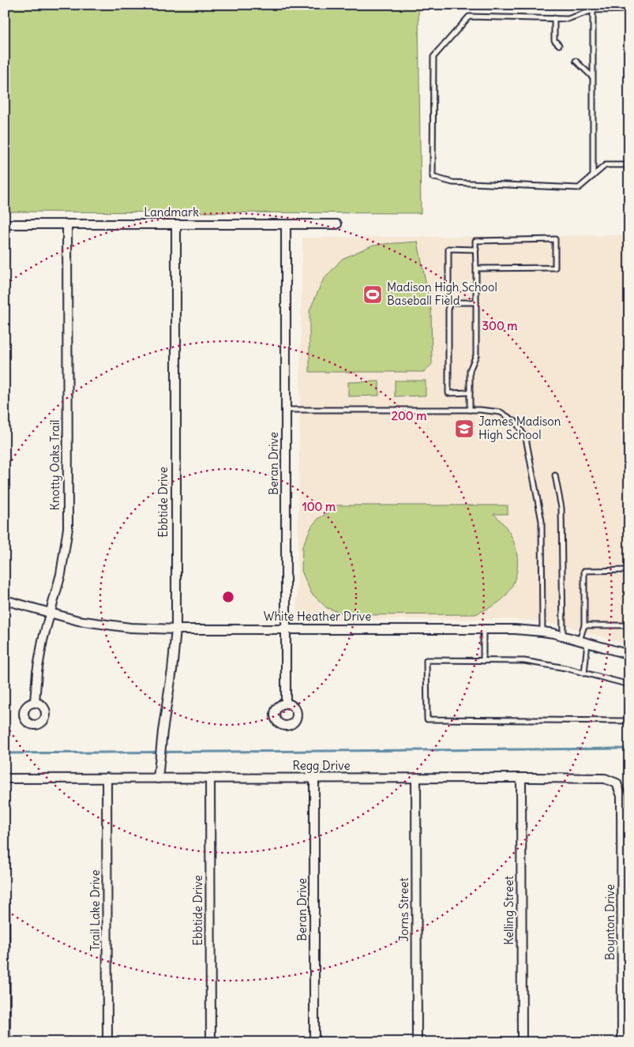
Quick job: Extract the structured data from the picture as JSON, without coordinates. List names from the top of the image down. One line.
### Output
{"streets":{"street":["Landmark","Beran Drive","Knotty Oaks Trail","Ebbtide Drive","White Heather Drive","Regg Drive","Jorns Street","Trail Lake Drive","Kelling Street","Boynton Drive"]},"crossings":[["Landmark","Beran Drive"],["Landmark","Knotty Oaks Trail"],["Landmark","Ebbtide Drive"],["Beran Drive","White Heather Drive"],["Beran Drive","Regg Drive"],["Knotty Oaks Trail","White Heather Drive"],["Ebbtide Drive","White Heather Drive"],["Ebbtide Drive","Regg Drive"],["Regg Drive","Jorns Street"],["Regg Drive","Trail Lake Drive"],["Regg Drive","Kelling Street"],["Regg Drive","Boynton Drive"]],"places":{"sports":["Madison High School Baseball Field"],"school or university":["James Madison High School"]},"rings":["300 m","200 m","100 m"]}
